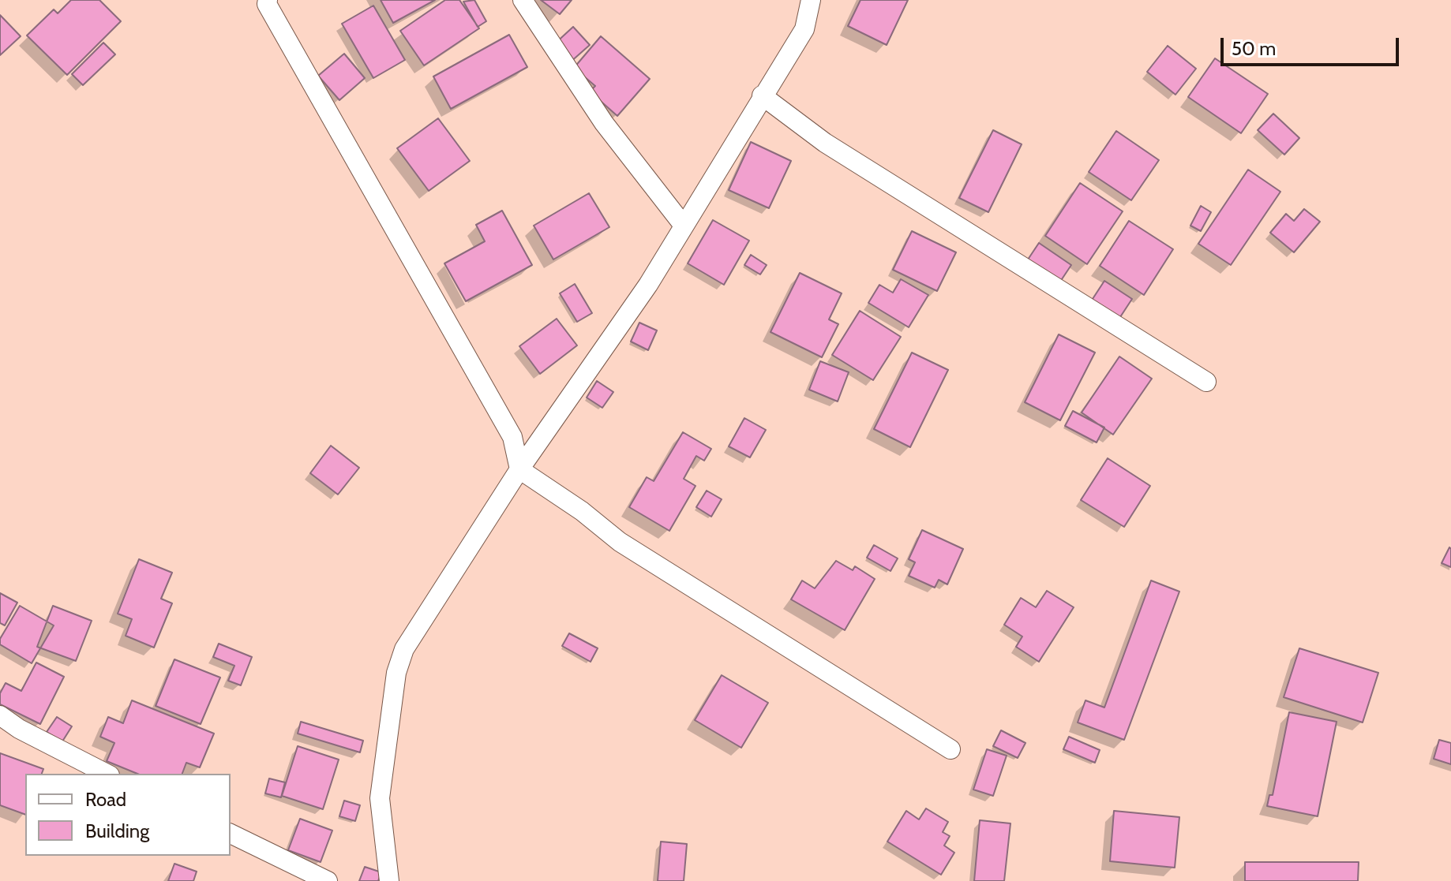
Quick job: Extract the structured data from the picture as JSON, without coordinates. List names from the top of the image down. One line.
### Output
{"legend":["Road","Building"],"scale_bar":"50 m"}
